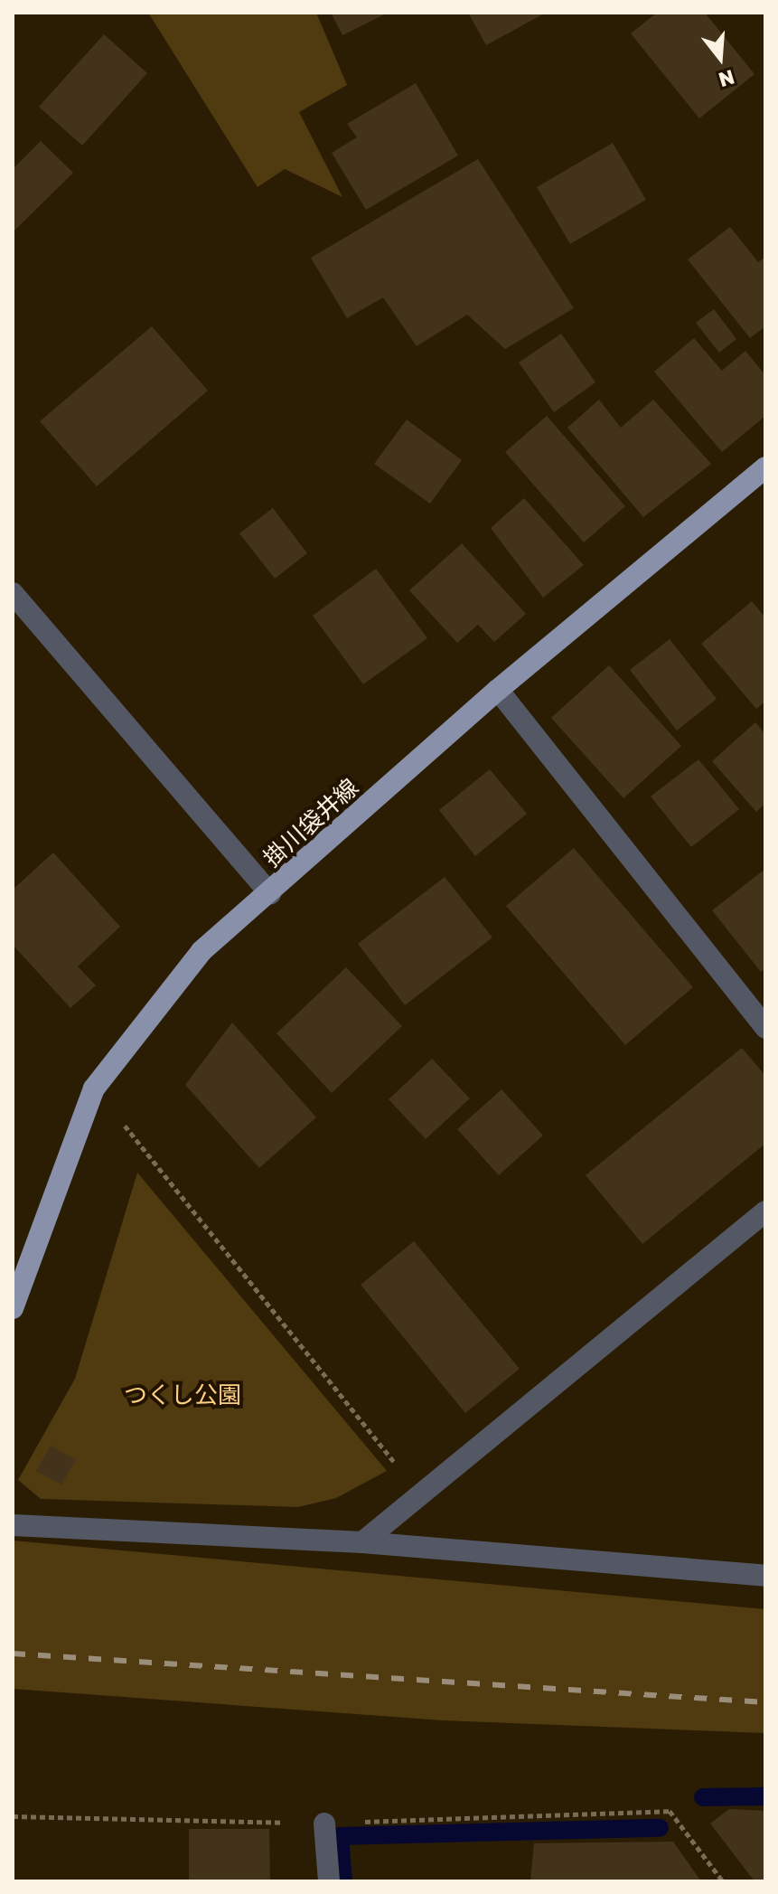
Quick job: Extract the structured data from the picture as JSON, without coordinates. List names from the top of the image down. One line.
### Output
{"streets":{"main road":["掛川袋井線"]},"parks":["つくし公園"],"north":"bottom"}
